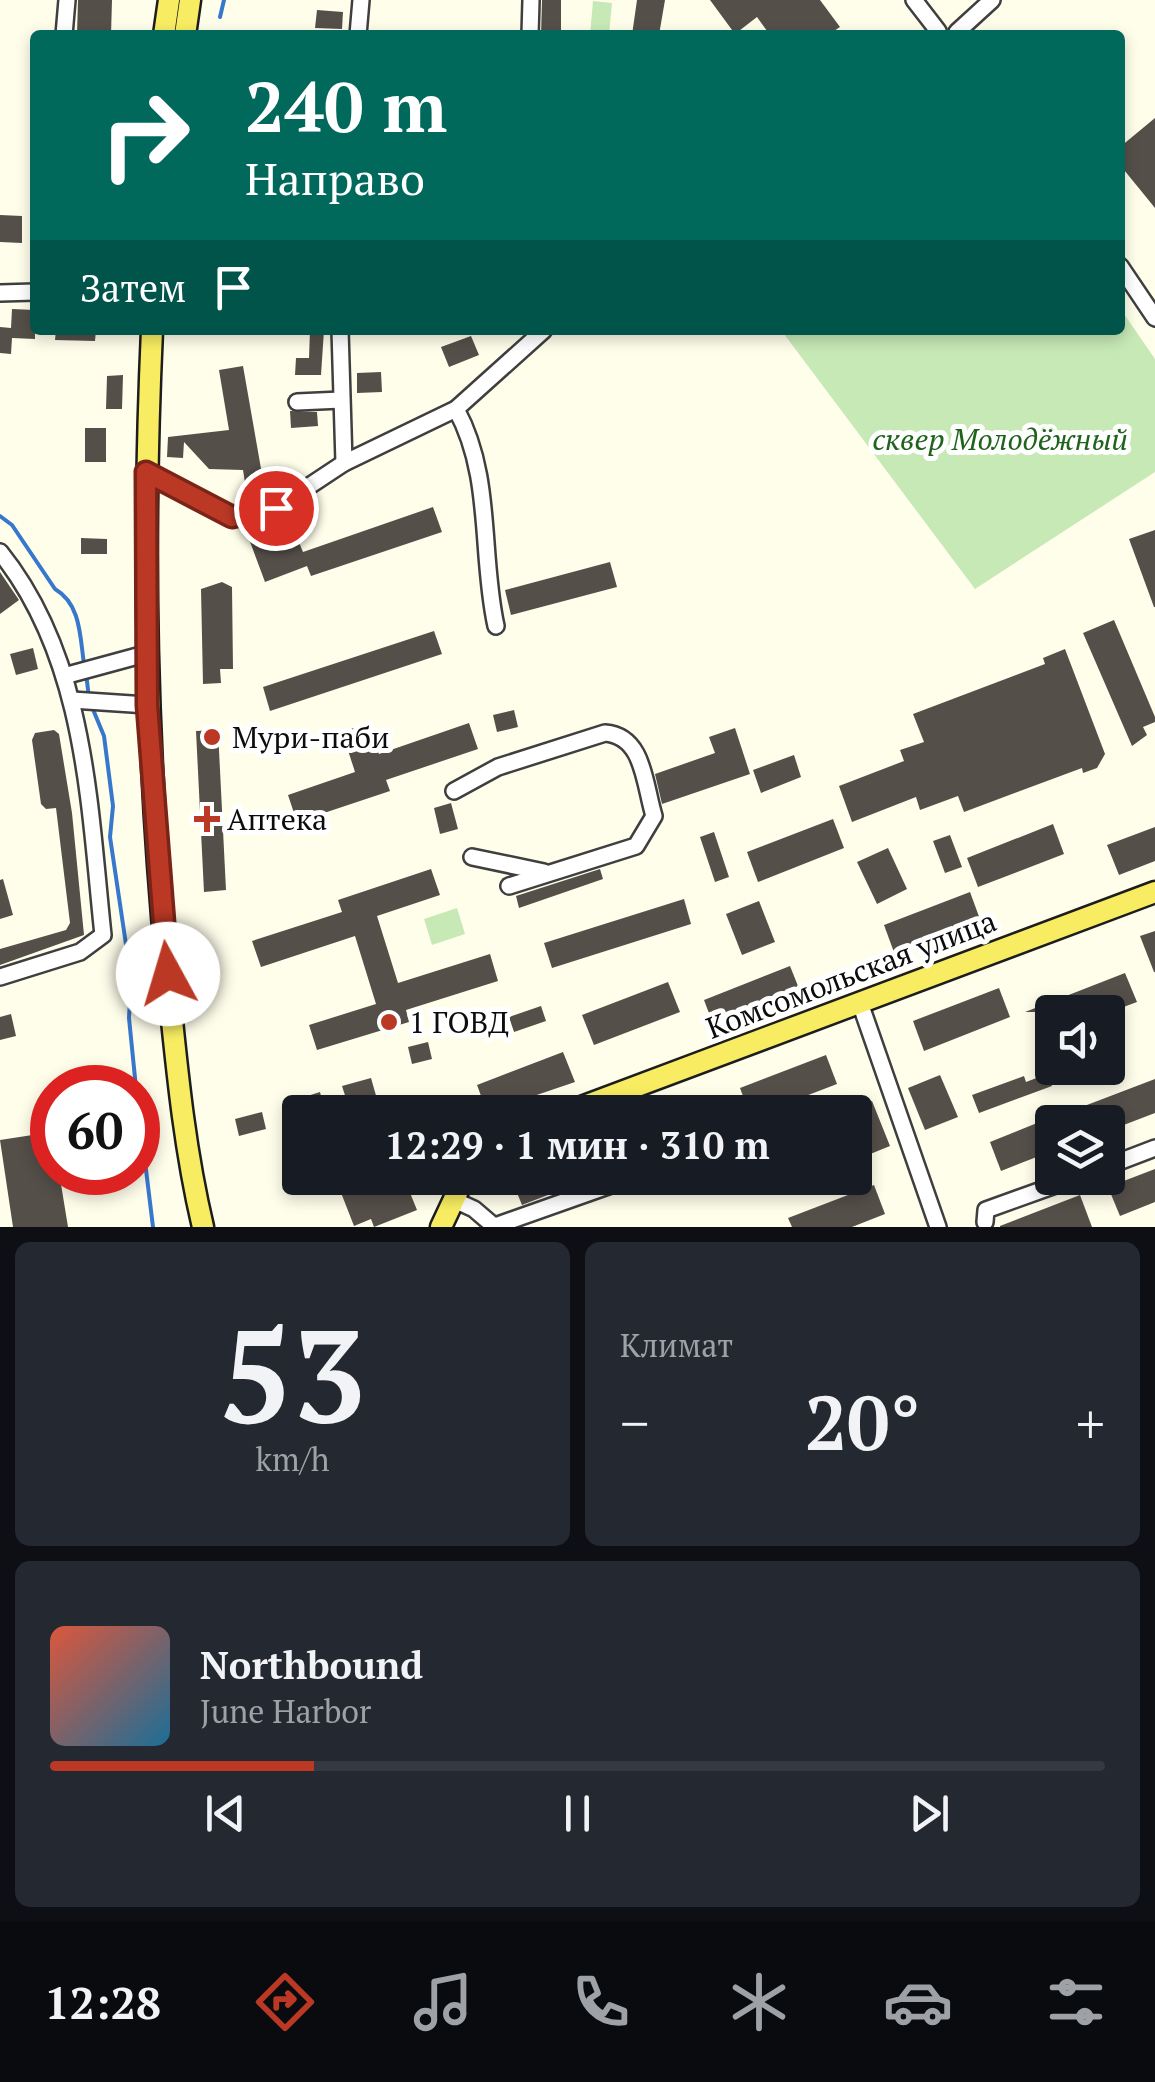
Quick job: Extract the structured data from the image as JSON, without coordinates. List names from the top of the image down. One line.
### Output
{"streets":{"main road":["Комсомольская улица"]},"parks":["сквер Молодёжный"],"places":{"other":["Мури-паби","1 ГОВД"],"health":["Аптека"]},"page":{"turn":["240 m","Направо"],"then":"Затем","limit":"60","trip":"12:29 · 1 мин · 310 m","tile":[["53","km/h"],"Климат"],"heat":["−","20°","+"],"song":["Northbound","June Harbor"],"tabs":"12:28"}}
